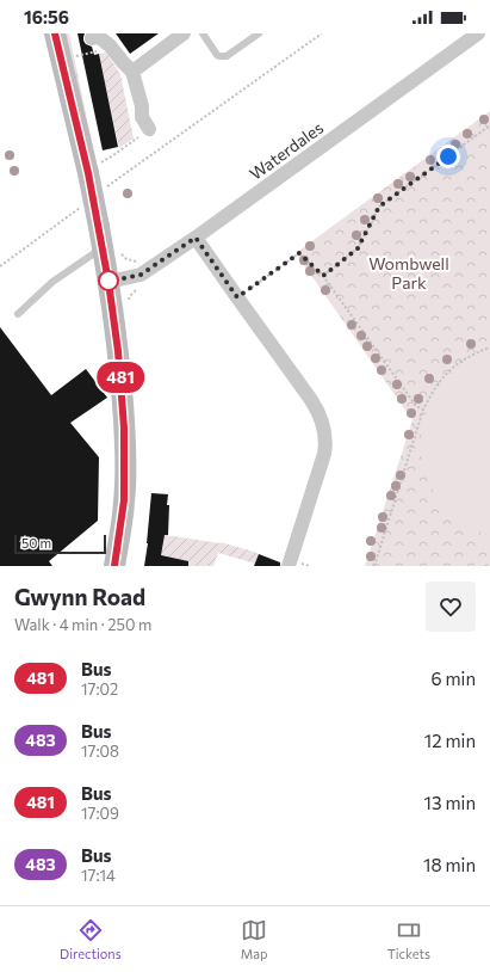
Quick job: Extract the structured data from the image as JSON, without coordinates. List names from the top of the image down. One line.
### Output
{"streets":{"street":["Waterdales"]},"parks":["Wombwell Park"],"lines":["bus line 481"],"scale_bar":"50 m","page":{"status":"16:56","on_map":"481","scale":"50 m","heading":["Gwynn Road","Walk · 4 min · 250 m"],"list":[{"mark":"481","name":"Bus","note":"17:02","value":"6 min"},{"mark":"483","name":"Bus","note":"17:08","value":"12 min"},{"mark":"481","name":"Bus","note":"17:09","value":"13 min"},{"mark":"483","name":"Bus","note":"17:14","value":"18 min"}],"tabs":["Directions","Map","Tickets"]}}
